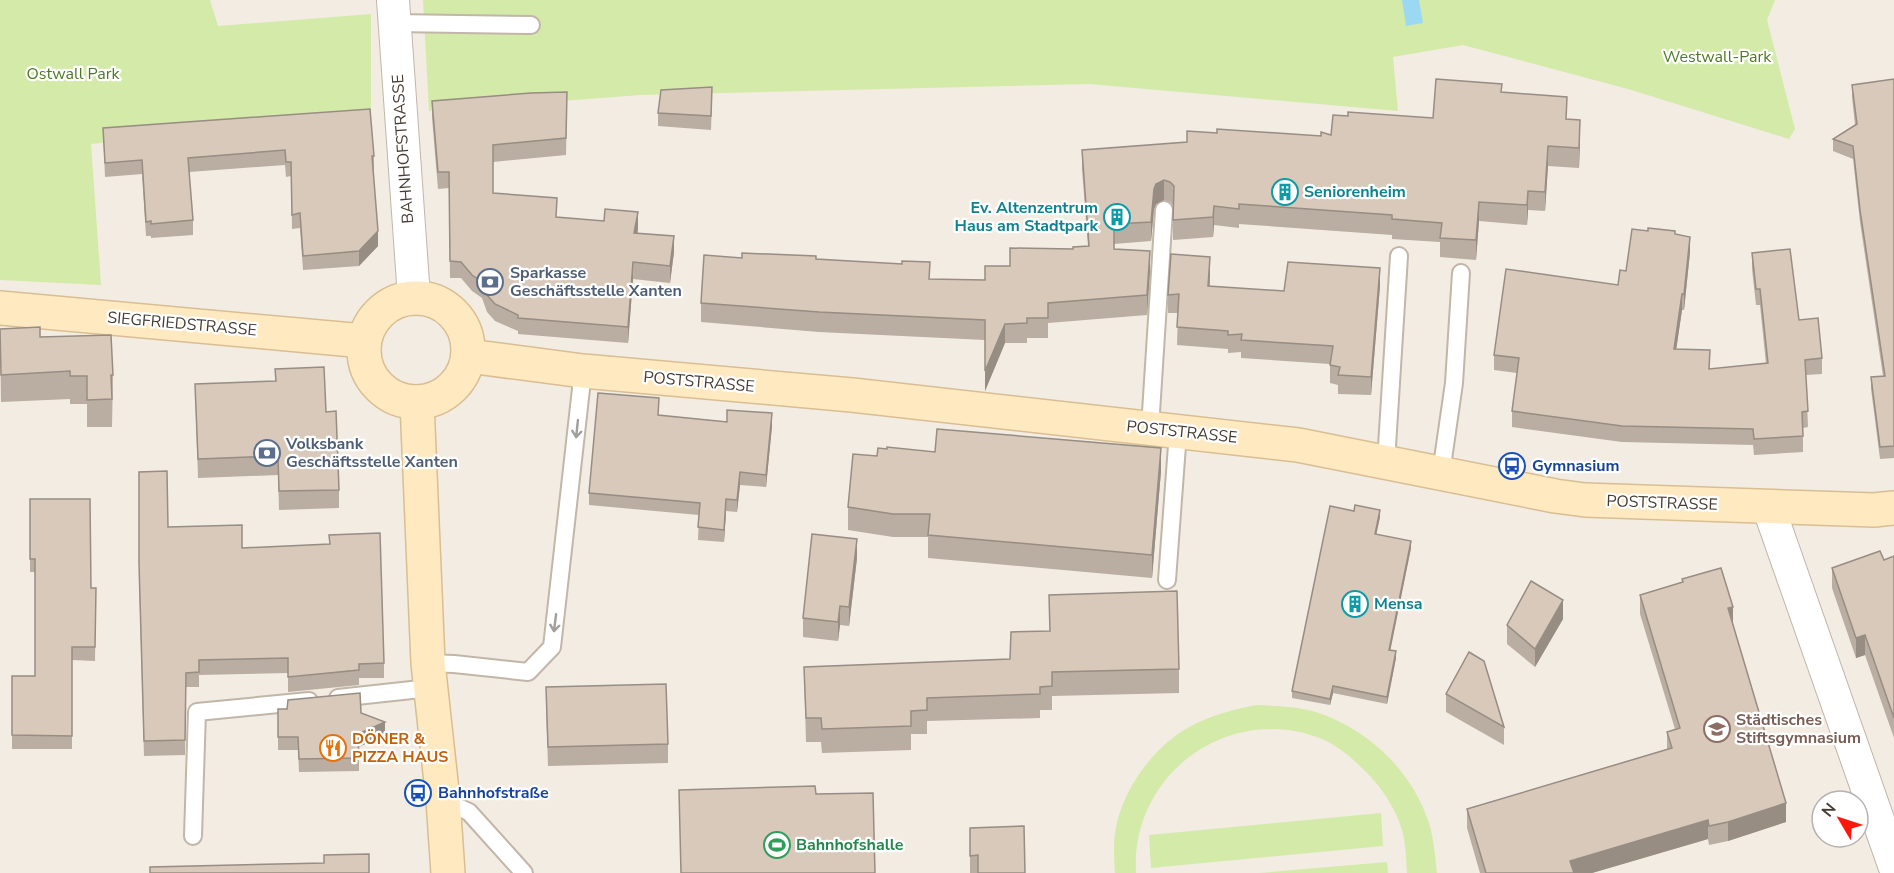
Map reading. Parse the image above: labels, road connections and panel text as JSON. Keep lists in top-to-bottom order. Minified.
{"streets":{"street":["BAHNHOFSTRASSE","SIEGFRIEDSTRASSE","POSTSTRASSE"]},"crossings":[["BAHNHOFSTRASSE","SIEGFRIEDSTRASSE"],["BAHNHOFSTRASSE","POSTSTRASSE"],["SIEGFRIEDSTRASSE","POSTSTRASSE"]],"parks":["Westwall-Park","Ostwall Park"],"places":{"building":["Seniorenheim","Ev. Altenzentrum Haus am Stadtpark","Mensa"],"bank":["Sparkasse Geschäftsstelle Xanten","Volksbank Geschäftsstelle Xanten"],"bus stop":["Gymnasium","Bahnhofstraße"],"school or university":["Städtisches Stiftsgymnasium"],"restaurant":["DÖNER & PIZZA HAUS"],"sports":["Bahnhofshalle"]},"north":"top left"}
